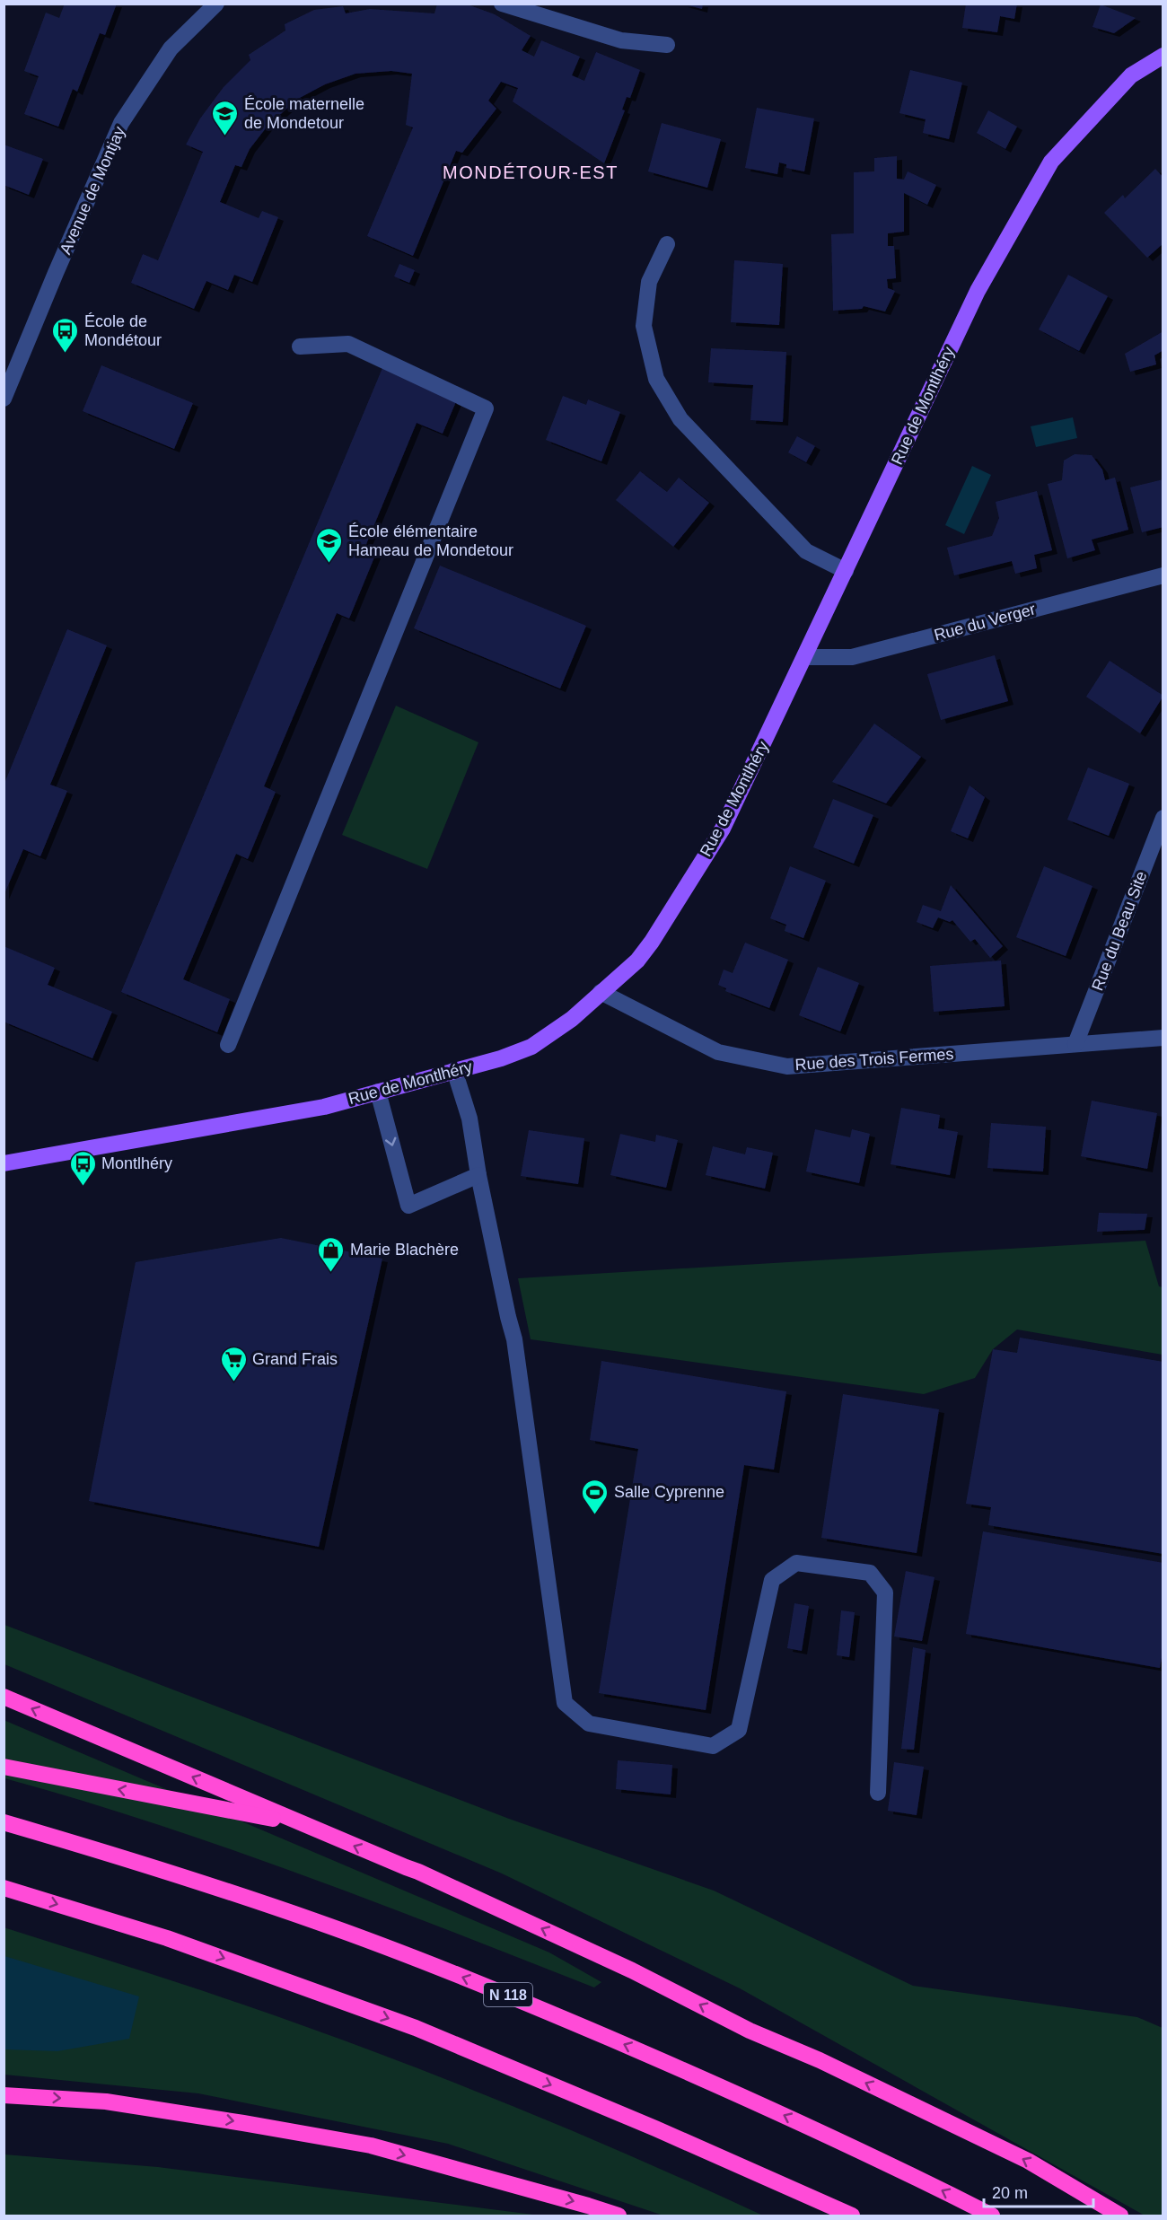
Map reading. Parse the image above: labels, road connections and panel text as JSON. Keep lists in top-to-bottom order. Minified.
{"streets":{"highway":["N 118"],"main road":["Rue de Montlhéry"],"street":["Avenue de Montjay","Rue du Verger","Rue du Beau Site","Rue des Trois Fermes"]},"crossings":[["Rue de Montlhéry","Rue du Verger"],["Rue de Montlhéry","Rue des Trois Fermes"],["Rue du Beau Site","Rue des Trois Fermes"]],"districts":["MONDÉTOUR-EST"],"places":{"school or university":["École maternelle de Mondetour","École élémentaire Hameau de Mondetour"],"bus stop":["École de Mondétour","Montlhéry"],"shop":["Marie Blachère"],"supermarket":["Grand Frais"],"sports":["Salle Cyprenne"]},"scale_bar":"20 m"}
